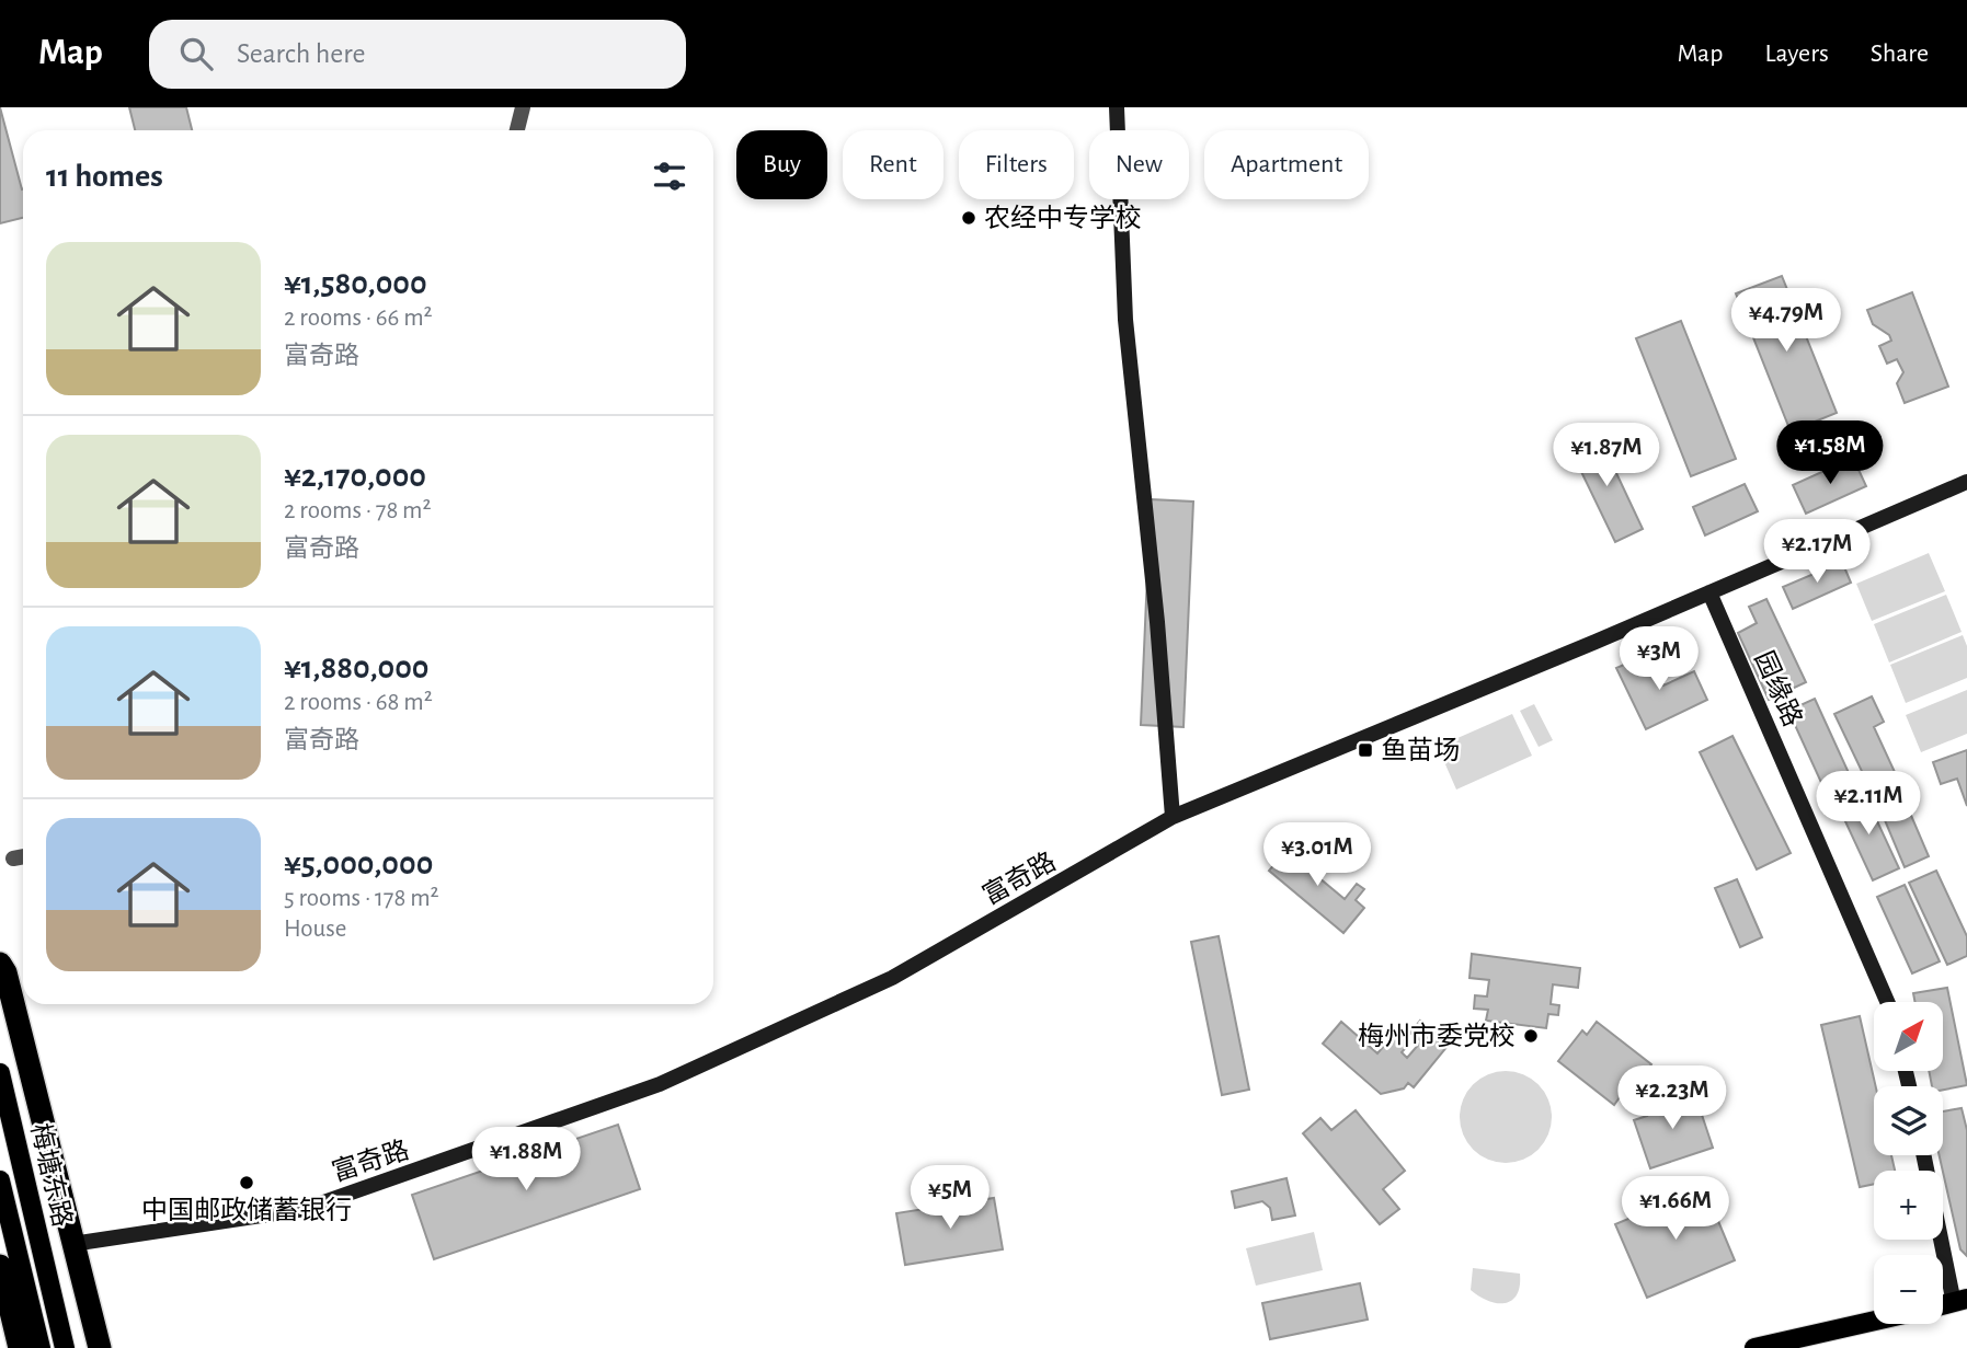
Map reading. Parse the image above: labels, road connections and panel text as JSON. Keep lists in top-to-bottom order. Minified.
{"streets":{"main road":["梅塘东路"],"street":["园缘路","富奇路"]},"crossings":[["园缘路","富奇路"]],"places":{"other":["农经中专学校","梅州市委党校","中国邮政储蓄银行"],"transit":["鱼苗场"]},"north":"top right","page":{"header":"Map","search":"Search here","nav":["Map","Layers","Share"],"chip":["Buy","Rent","Filters","New","Apartment"],"heading":"11 homes","list":[{"name":"¥1,580,000","note":"2 rooms · 66 m² · 富奇路"},{"name":"¥2,170,000","note":"2 rooms · 78 m² · 富奇路"},{"name":"¥1,880,000","note":"2 rooms · 68 m² · 富奇路"},{"name":"¥5,000,000","note":"5 rooms · 178 m² · House"}],"price":["¥4.79M","¥1.58M","¥1.87M","¥2.17M","¥3M","¥2.11M","¥3.01M","¥2.23M","¥1.88M","¥5M","¥1.66M"],"map_buttons":["+","−"]}}
